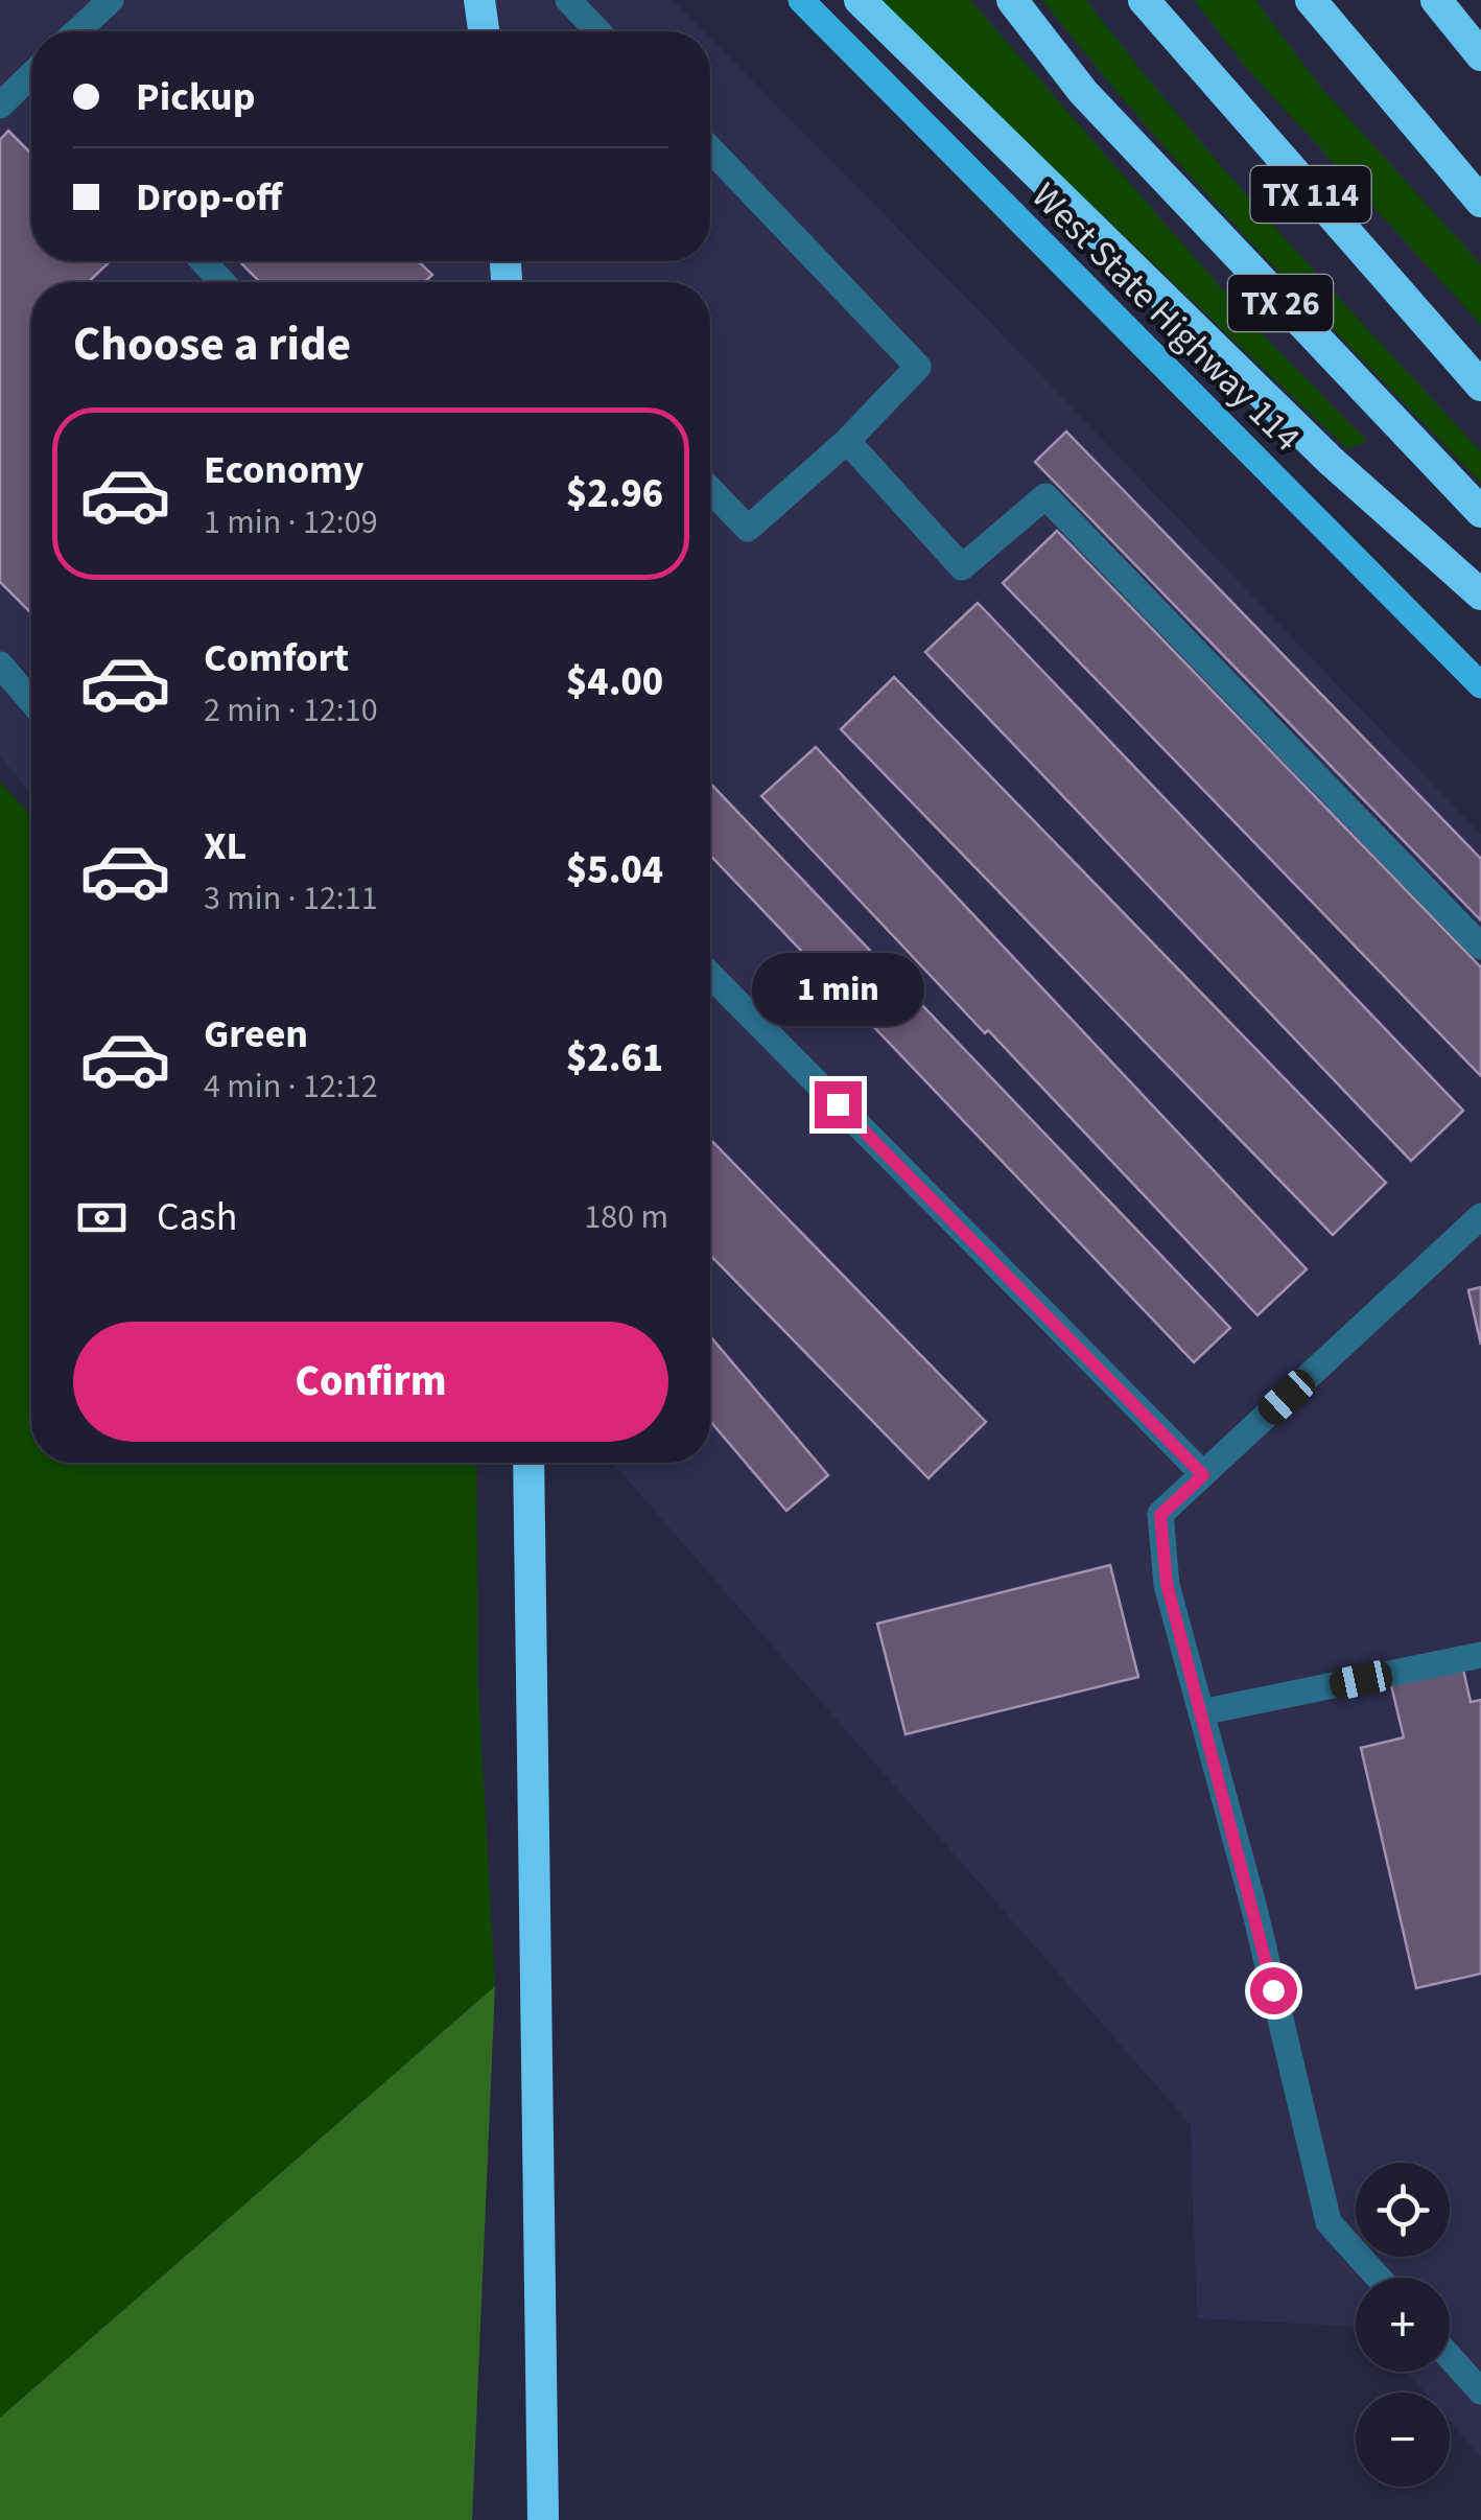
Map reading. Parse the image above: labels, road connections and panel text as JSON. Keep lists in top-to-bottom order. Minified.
{"streets":{"highway":["TX 114","TX 26"],"main road":["West State Highway 114"]},"page":{"banner":["Pickup","Drop-off"],"heading":"Choose a ride","list":[{"name":"Economy","note":"1 min · 12:09","value":"$2.96"},{"name":"Comfort","note":"2 min · 12:10","value":"$4.00"},{"name":"XL","note":"3 min · 12:11","value":"$5.04"},{"name":"Green","note":"4 min · 12:12","value":"$2.61"}],"bubble":"1 min","pay":["Cash","180 m"],"buttons":"Confirm","map_buttons":["+","−"]}}
